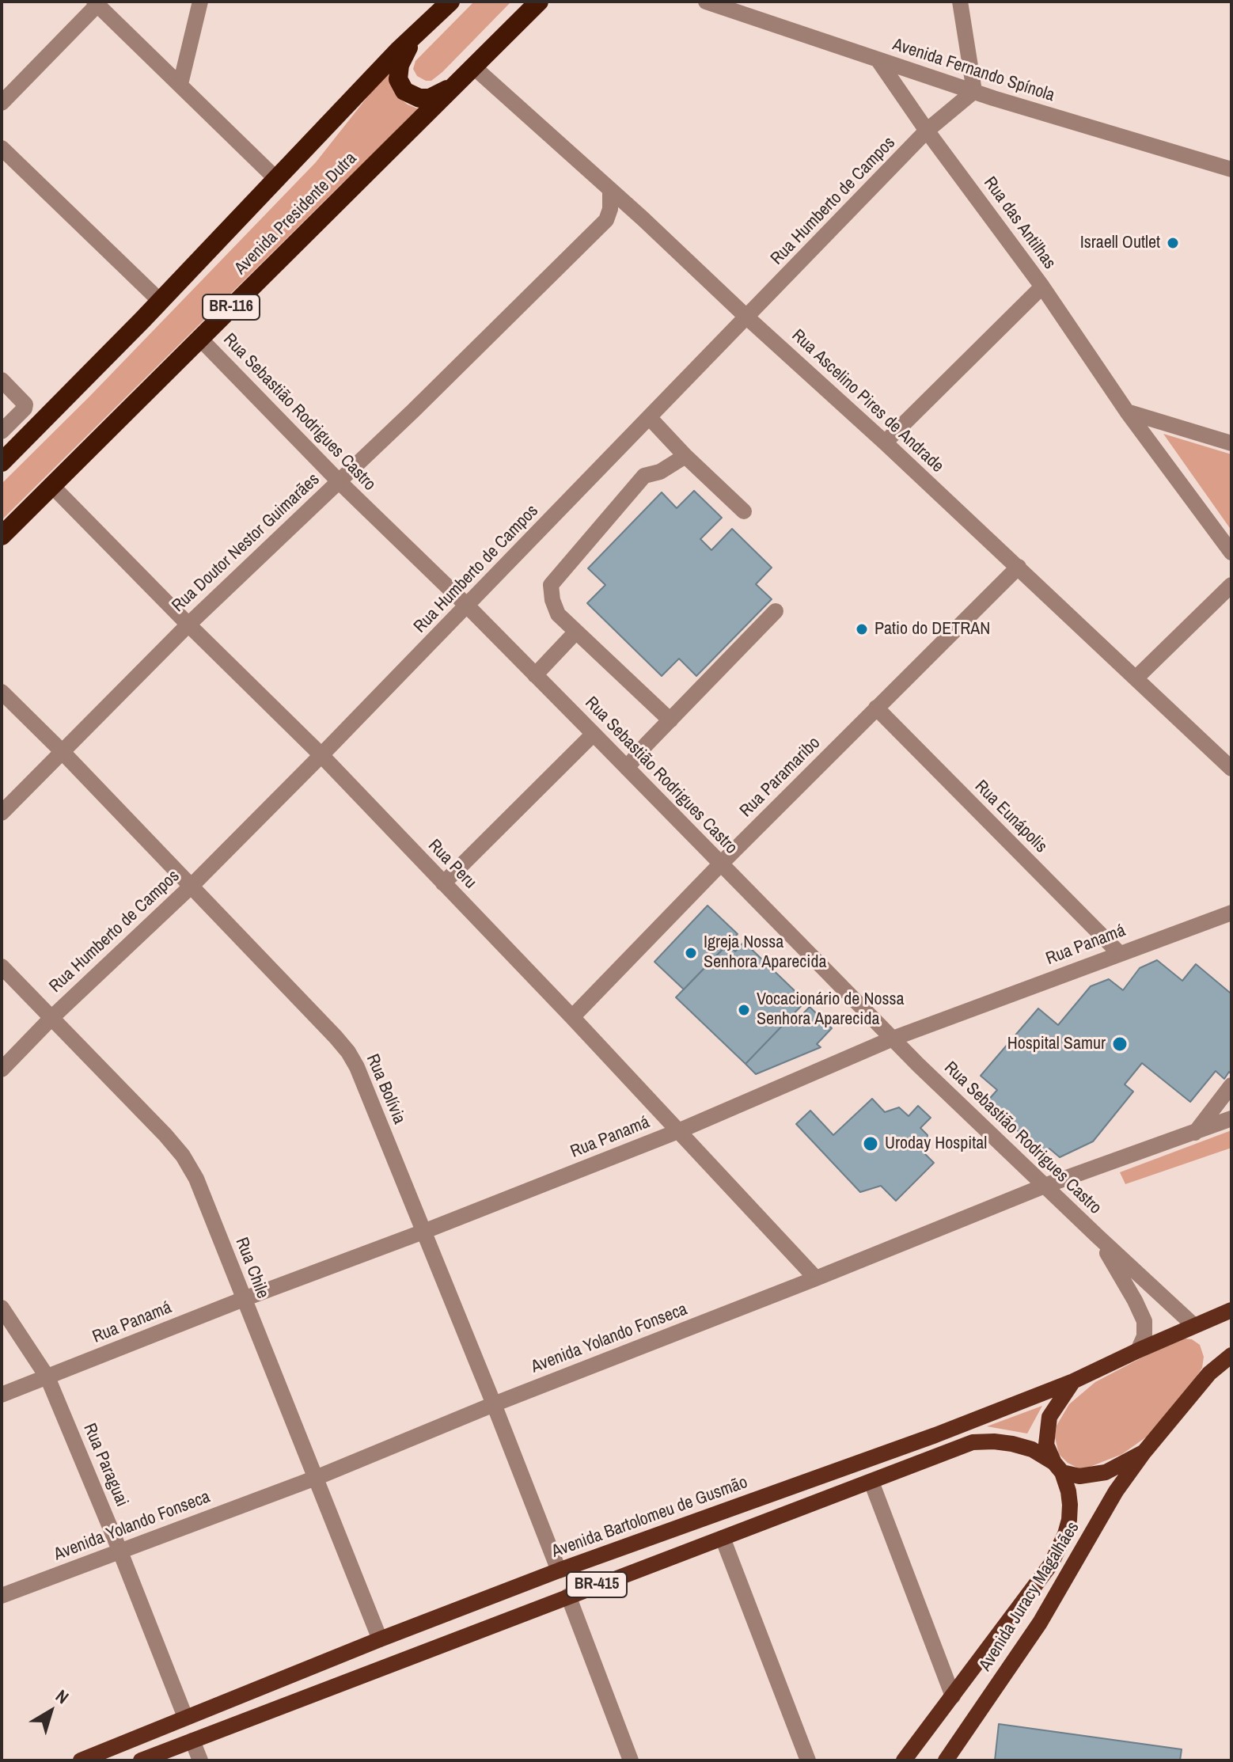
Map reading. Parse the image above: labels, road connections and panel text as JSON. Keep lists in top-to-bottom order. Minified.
{"streets":{"highway":["Avenida Presidente Dutra","BR-116"],"main road":["Avenida Bartolomeu de Gusmão","BR-415","Avenida Juracy Magalhães"],"street":["Avenida Fernando Spínola","Rua Humberto de Campos","Rua das Antilhas","Rua Ascelino Pires de Andrade","Rua Sebastião Rodrigues Castro","Rua Doutor Nestor Guimarães","Rua Paramaribo","Rua Eunápolis","Rua Peru","Rua Panamá","Rua Bolívia","Rua Chile","Avenida Yolando Fonseca","Rua Paraguai"]},"crossings":[["Avenida Fernando Spínola","Rua Humberto de Campos"],["Avenida Fernando Spínola","Rua das Antilhas"],["Rua Humberto de Campos","Rua das Antilhas"],["Rua Humberto de Campos","Rua Ascelino Pires de Andrade"],["Rua Humberto de Campos","Rua Sebastião Rodrigues Castro"],["Rua Humberto de Campos","Rua Peru"],["Rua Humberto de Campos","Rua Bolívia"],["Rua Humberto de Campos","Rua Chile"],["Avenida Presidente Dutra","Rua Ascelino Pires de Andrade"],["Avenida Presidente Dutra","Rua Sebastião Rodrigues Castro"],["Avenida Presidente Dutra","Rua Peru"],["Rua Ascelino Pires de Andrade","Rua Doutor Nestor Guimarães"],["Rua Ascelino Pires de Andrade","Rua Paramaribo"],["Rua Sebastião Rodrigues Castro","Rua Doutor Nestor Guimarães"],["Rua Sebastião Rodrigues Castro","Rua Paramaribo"],["Rua Sebastião Rodrigues Castro","Rua Panamá"],["Rua Sebastião Rodrigues Castro","Avenida Yolando Fonseca"],["Rua Sebastião Rodrigues Castro","Avenida Bartolomeu de Gusmão"],["Rua Doutor Nestor Guimarães","Rua Peru"],["Rua Doutor Nestor Guimarães","Rua Bolívia"],["Rua Paramaribo","Rua Eunápolis"],["Rua Paramaribo","Rua Peru"],["Rua Eunápolis","Rua Panamá"],["Rua Peru","Rua Panamá"],["Rua Peru","Avenida Yolando Fonseca"],["Rua Panamá","Rua Bolívia"],["Rua Panamá","Rua Chile"],["Rua Panamá","Rua Paraguai"],["Rua Bolívia","Avenida Yolando Fonseca"],["Rua Bolívia","Avenida Bartolomeu de Gusmão"],["Rua Chile","Avenida Yolando Fonseca"],["Rua Chile","Avenida Bartolomeu de Gusmão"],["Avenida Yolando Fonseca","Rua Paraguai"],["Rua Paraguai","Avenida Bartolomeu de Gusmão"],["Avenida Bartolomeu de Gusmão","Avenida Juracy Magalhães"],["BR-415","Avenida Juracy Magalhães"]],"places":["Israell Outlet","Patio do DETRAN","Igreja Nossa Senhora Aparecida","Vocacionário de Nossa Senhora Aparecida","Hospital Samur","Uroday Hospital"],"north":"top right"}
